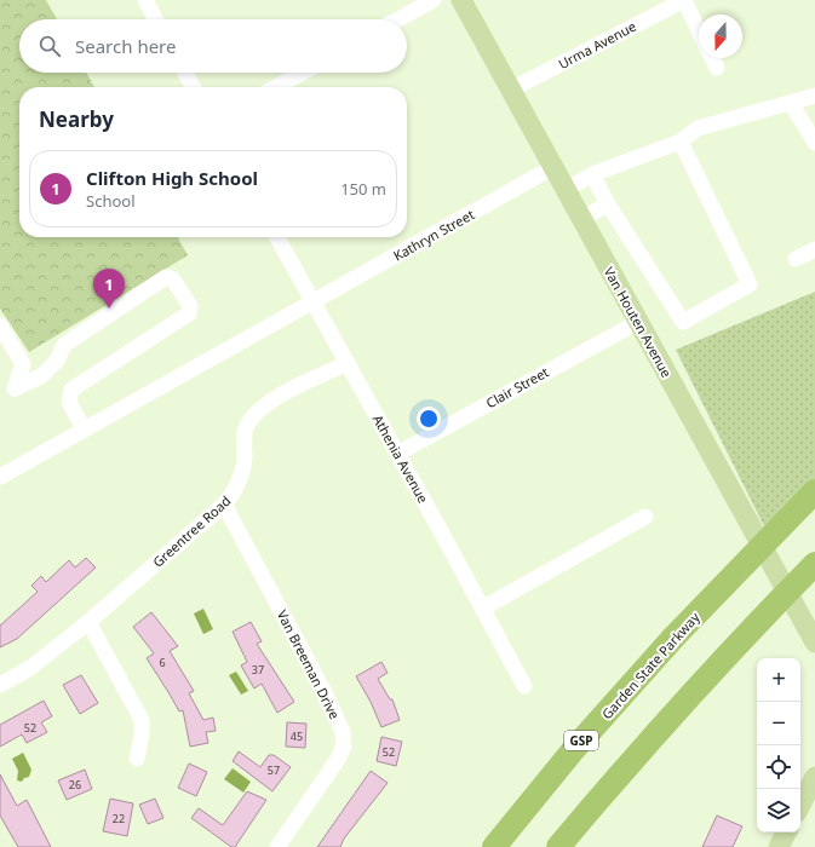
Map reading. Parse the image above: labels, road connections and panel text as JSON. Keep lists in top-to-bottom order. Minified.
{"streets":{"highway":["Garden State Parkway","GSP"],"main road":["Van Houten Avenue"],"street":["Urma Avenue","Kathryn Street","Clair Street","Athenia Avenue","Greentree Road","Van Breeman Drive"]},"crossings":[["Urma Avenue","Van Houten Avenue"],["Kathryn Street","Van Houten Avenue"],["Kathryn Street","Athenia Avenue"],["Van Houten Avenue","Clair Street"],["Clair Street","Athenia Avenue"],["Athenia Avenue","Greentree Road"],["Greentree Road","Van Breeman Drive"]],"house_numbers":["6","37","52","45","52","57","26","22"],"north":"bottom","page":{"search":"Search here","heading":"Nearby","list":[{"mark":"1","name":"Clifton High School","note":"School","value":"150 m"}],"pins":"1","map_buttons":["+","−"]}}
